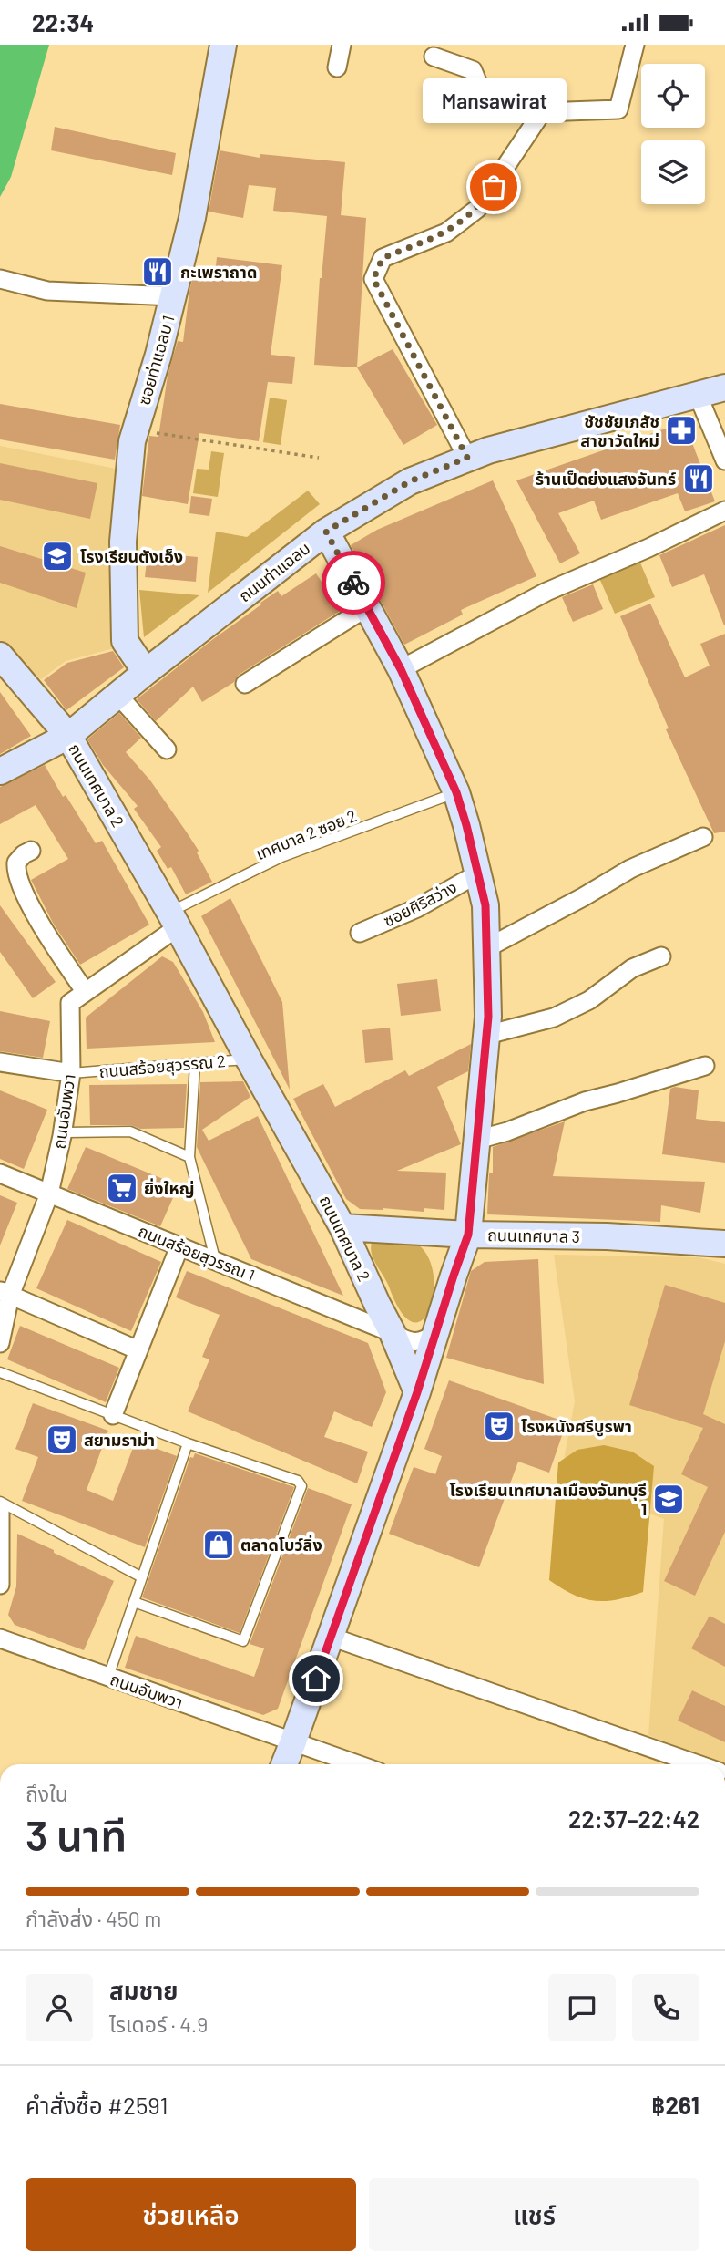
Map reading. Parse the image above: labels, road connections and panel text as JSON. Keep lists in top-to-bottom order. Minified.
{"streets":{"street":["ซอยท่าแฉลบ 1","ถนนท่าแฉลบ","ถนนเทศบาล 2","ซอยศิริสว่าง","ถนนสร้อยสุวรรณ 2","ถนนอัมพวา","ถนนเทศบาล 3","ถนนสร้อยสุวรรณ 1"],"lane":["เทศบาล 2 ซอย 2"]},"crossings":[["ซอยท่าแฉลบ 1","ถนนท่าแฉลบ"],["ถนนท่าแฉลบ","ถนนเทศบาล 2"],["ถนนเทศบาล 2","เทศบาล 2 ซอย 2"],["ถนนเทศบาล 2","ถนนสร้อยสุวรรณ 2"],["ถนนเทศบาล 2","ถนนอัมพวา"],["ถนนเทศบาล 2","ถนนเทศบาล 3"],["ถนนเทศบาล 2","ถนนสร้อยสุวรรณ 1"],["เทศบาล 2 ซอย 2","ถนนอัมพวา"],["ถนนสร้อยสุวรรณ 2","ถนนอัมพวา"],["ถนนอัมพวา","ถนนสร้อยสุวรรณ 1"],["ถนนเทศบาล 3","ถนนสร้อยสุวรรณ 1"]],"places":{"other":["Mansawirat"],"restaurant":["กะเพราถาด","ร้านเป็ดย่งแสงจันทร์"],"pharmacy":["ชัชชัยเภสัช สาขาวัดใหม่"],"school or university":["โรงเรียนตังเอ็ง","โรงเรียนเทศบาลเมืองจันทบุรี 1"],"supermarket":["ยิ่งใหญ่"],"theatre":["โรงหนังศรีบูรพา","สยามราม่า"],"shop":["ตลาดโบว์ลิ่ง"]},"page":{"status":"22:34","bubble":"Mansawirat","heading":["3 นาที","ถึงใน","22:37–22:42"],"panel":["สมชาย","ไรเดอร์ · 4.9","คำสั่งซื้อ #2591","฿261"],"bar":"กำลังส่ง · 450 m","buttons":["ช่วยเหลือ","แชร์"]}}
